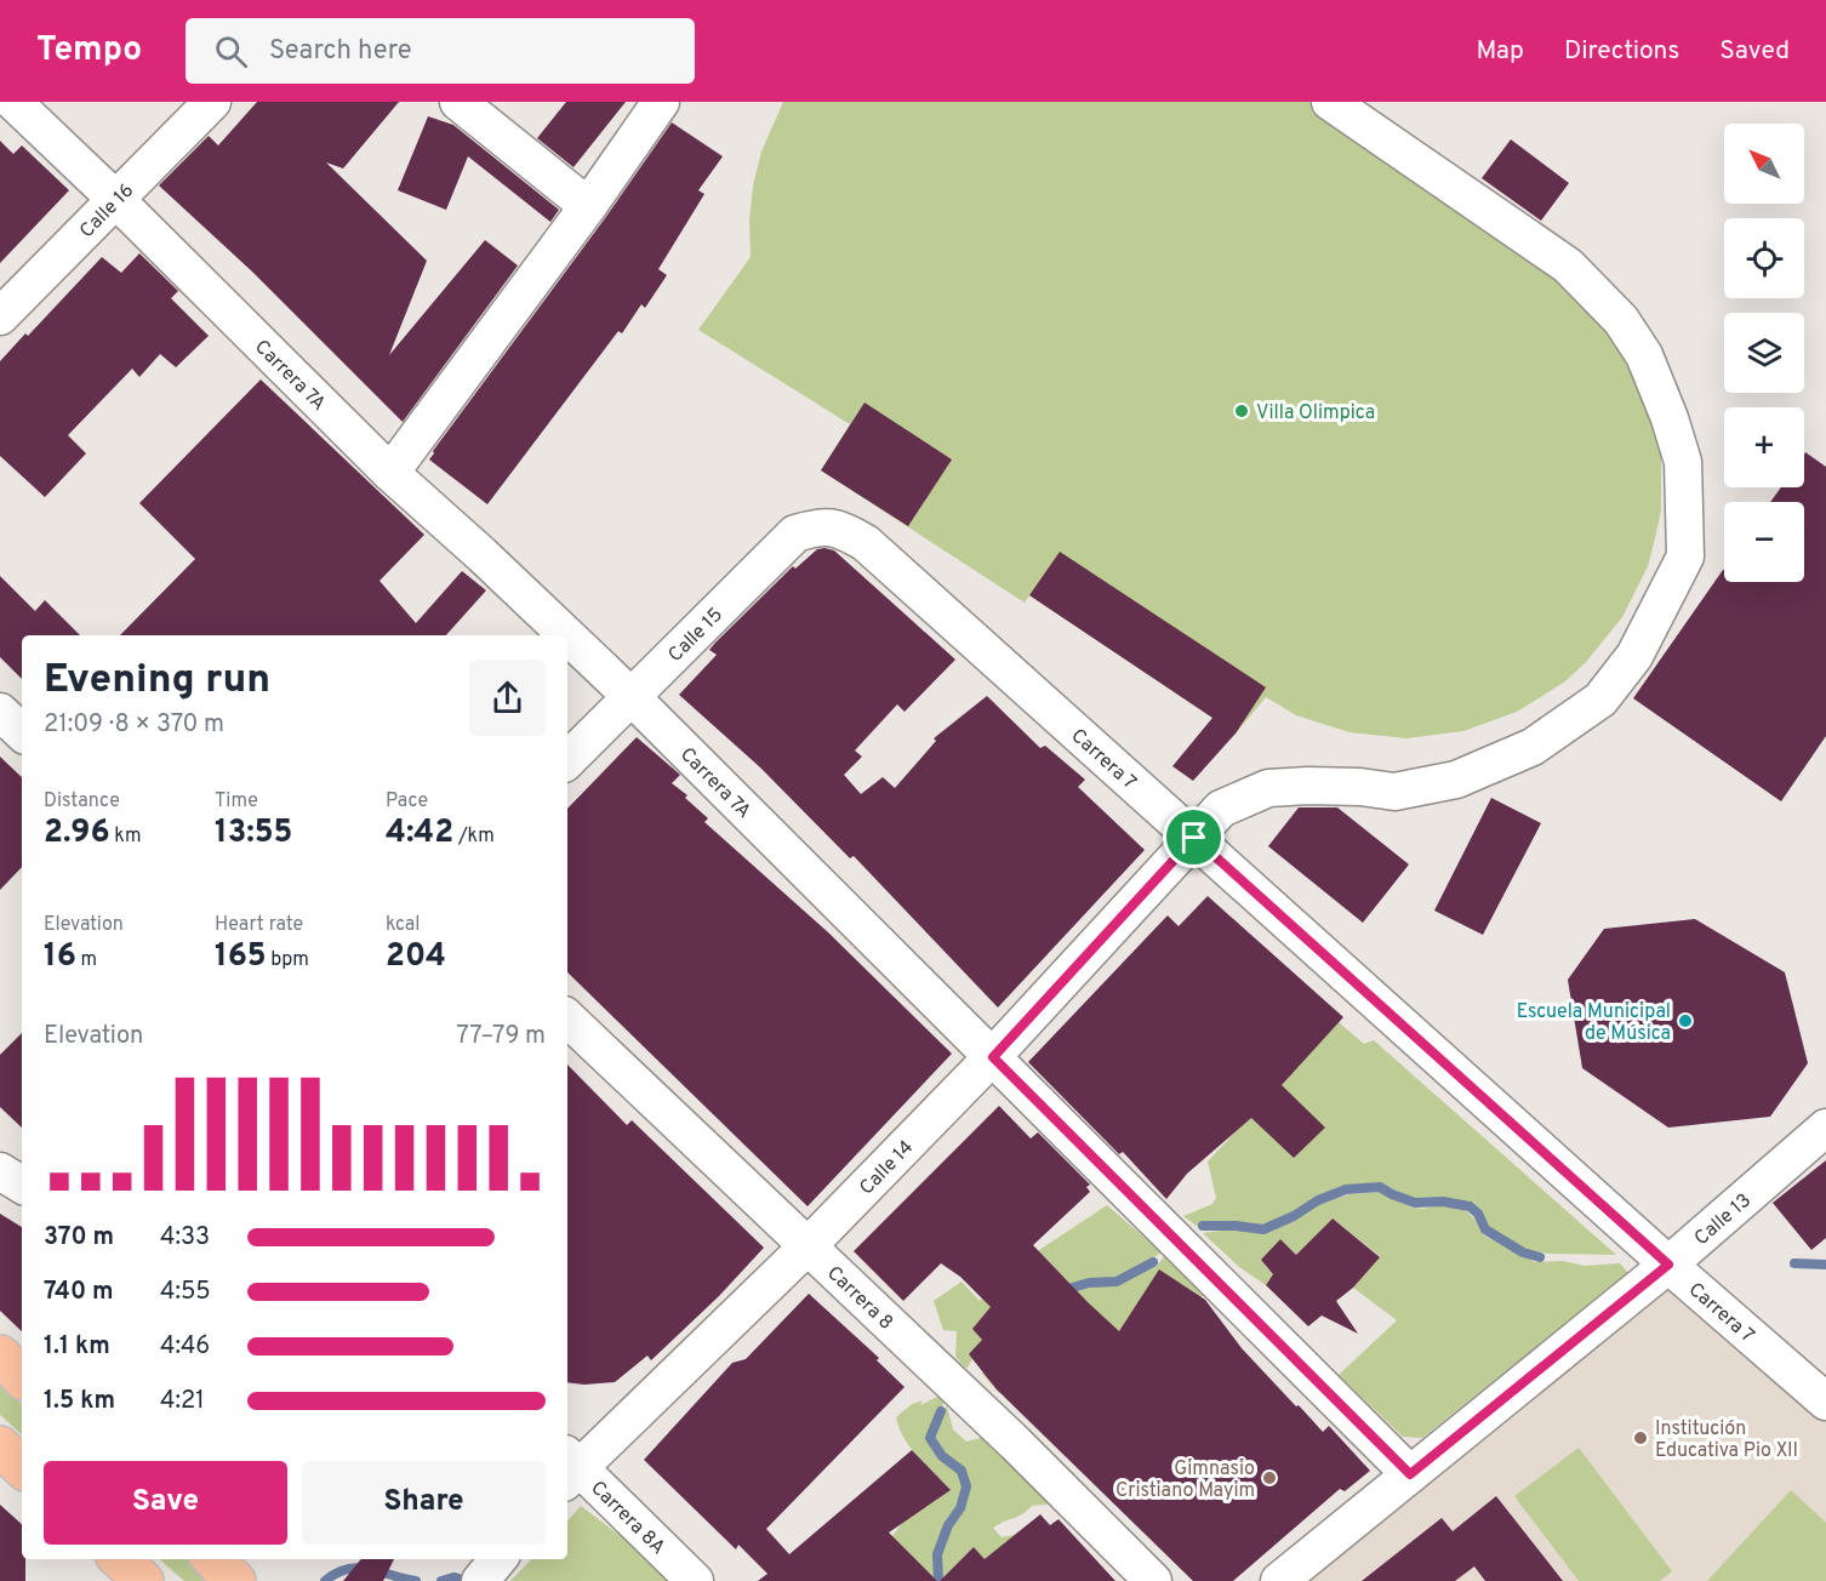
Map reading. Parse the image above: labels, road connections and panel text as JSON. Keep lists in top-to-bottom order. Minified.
{"streets":{"street":["Calle 16","Carrera 7A","Calle 15","Carrera 7","Calle 14","Calle 13","Carrera 8","Carrera 8A"]},"crossings":[["Calle 16","Carrera 7A"],["Carrera 7A","Calle 15"],["Carrera 7A","Calle 14"],["Carrera 7A","Calle 13"],["Calle 15","Carrera 7"],["Carrera 7","Calle 14"],["Carrera 7","Calle 13"],["Calle 14","Carrera 8"],["Calle 14","Carrera 8A"]],"places":["Villa Olimpica","Escuela Municipal de Música","Institución Educativa Pio XII","Gimnasio Cristiano Mayim"],"north":"top left","page":{"header":"Tempo","search":"Search here","nav":["Map","Directions","Saved"],"map_buttons":["+","−"],"heading":["Evening run","21:09 · 8 × 370 m"],"stats":[["Distance","2.96 km"],["Time","13:55"],["Pace","4:42 /km"],["Elevation","16 m"],["Heart rate","165 bpm"],["kcal","204"]],"chart":["Elevation","77–79 m"],"list":[{"name":"370 m","note":"4:33"},{"name":"740 m","note":"4:55"},{"name":"1.1 km","note":"4:46"},{"name":"1.5 km","note":"4:21"}],"buttons":["Save","Share"]}}
